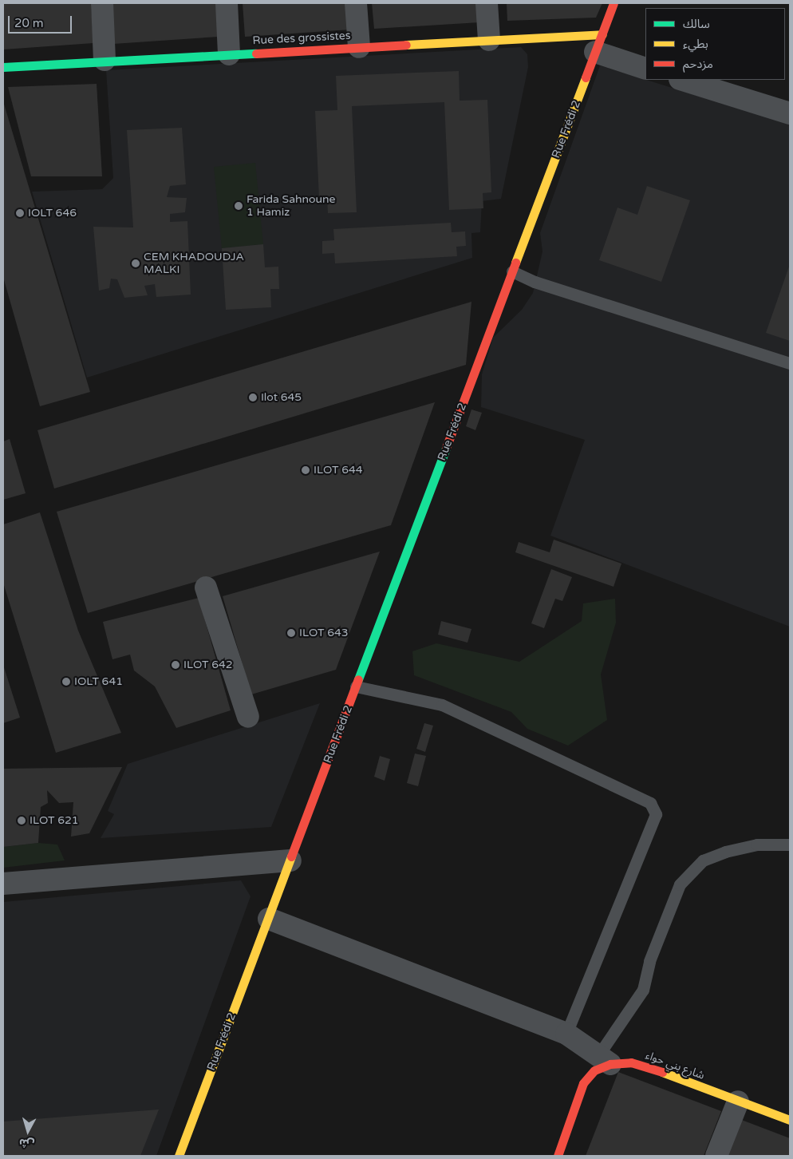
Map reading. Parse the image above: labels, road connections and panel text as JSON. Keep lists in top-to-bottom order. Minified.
{"streets":{"street":["Rue des grossistes","Rue Frédi 2","شارع بني حواء"]},"crossings":[["Rue des grossistes","Rue Frédi 2"]],"places":["Farida Sahnoune 1 Hamiz","IOLT 646","CEM KHADOUDJA MALKI","Ilot 645","ILOT 644","ILOT 643","ILOT 642","IOLT 641","ILOT 621"],"legend":["سالك","بطيء","مزدحم"],"scale_bar":"20 m","north":"bottom"}
